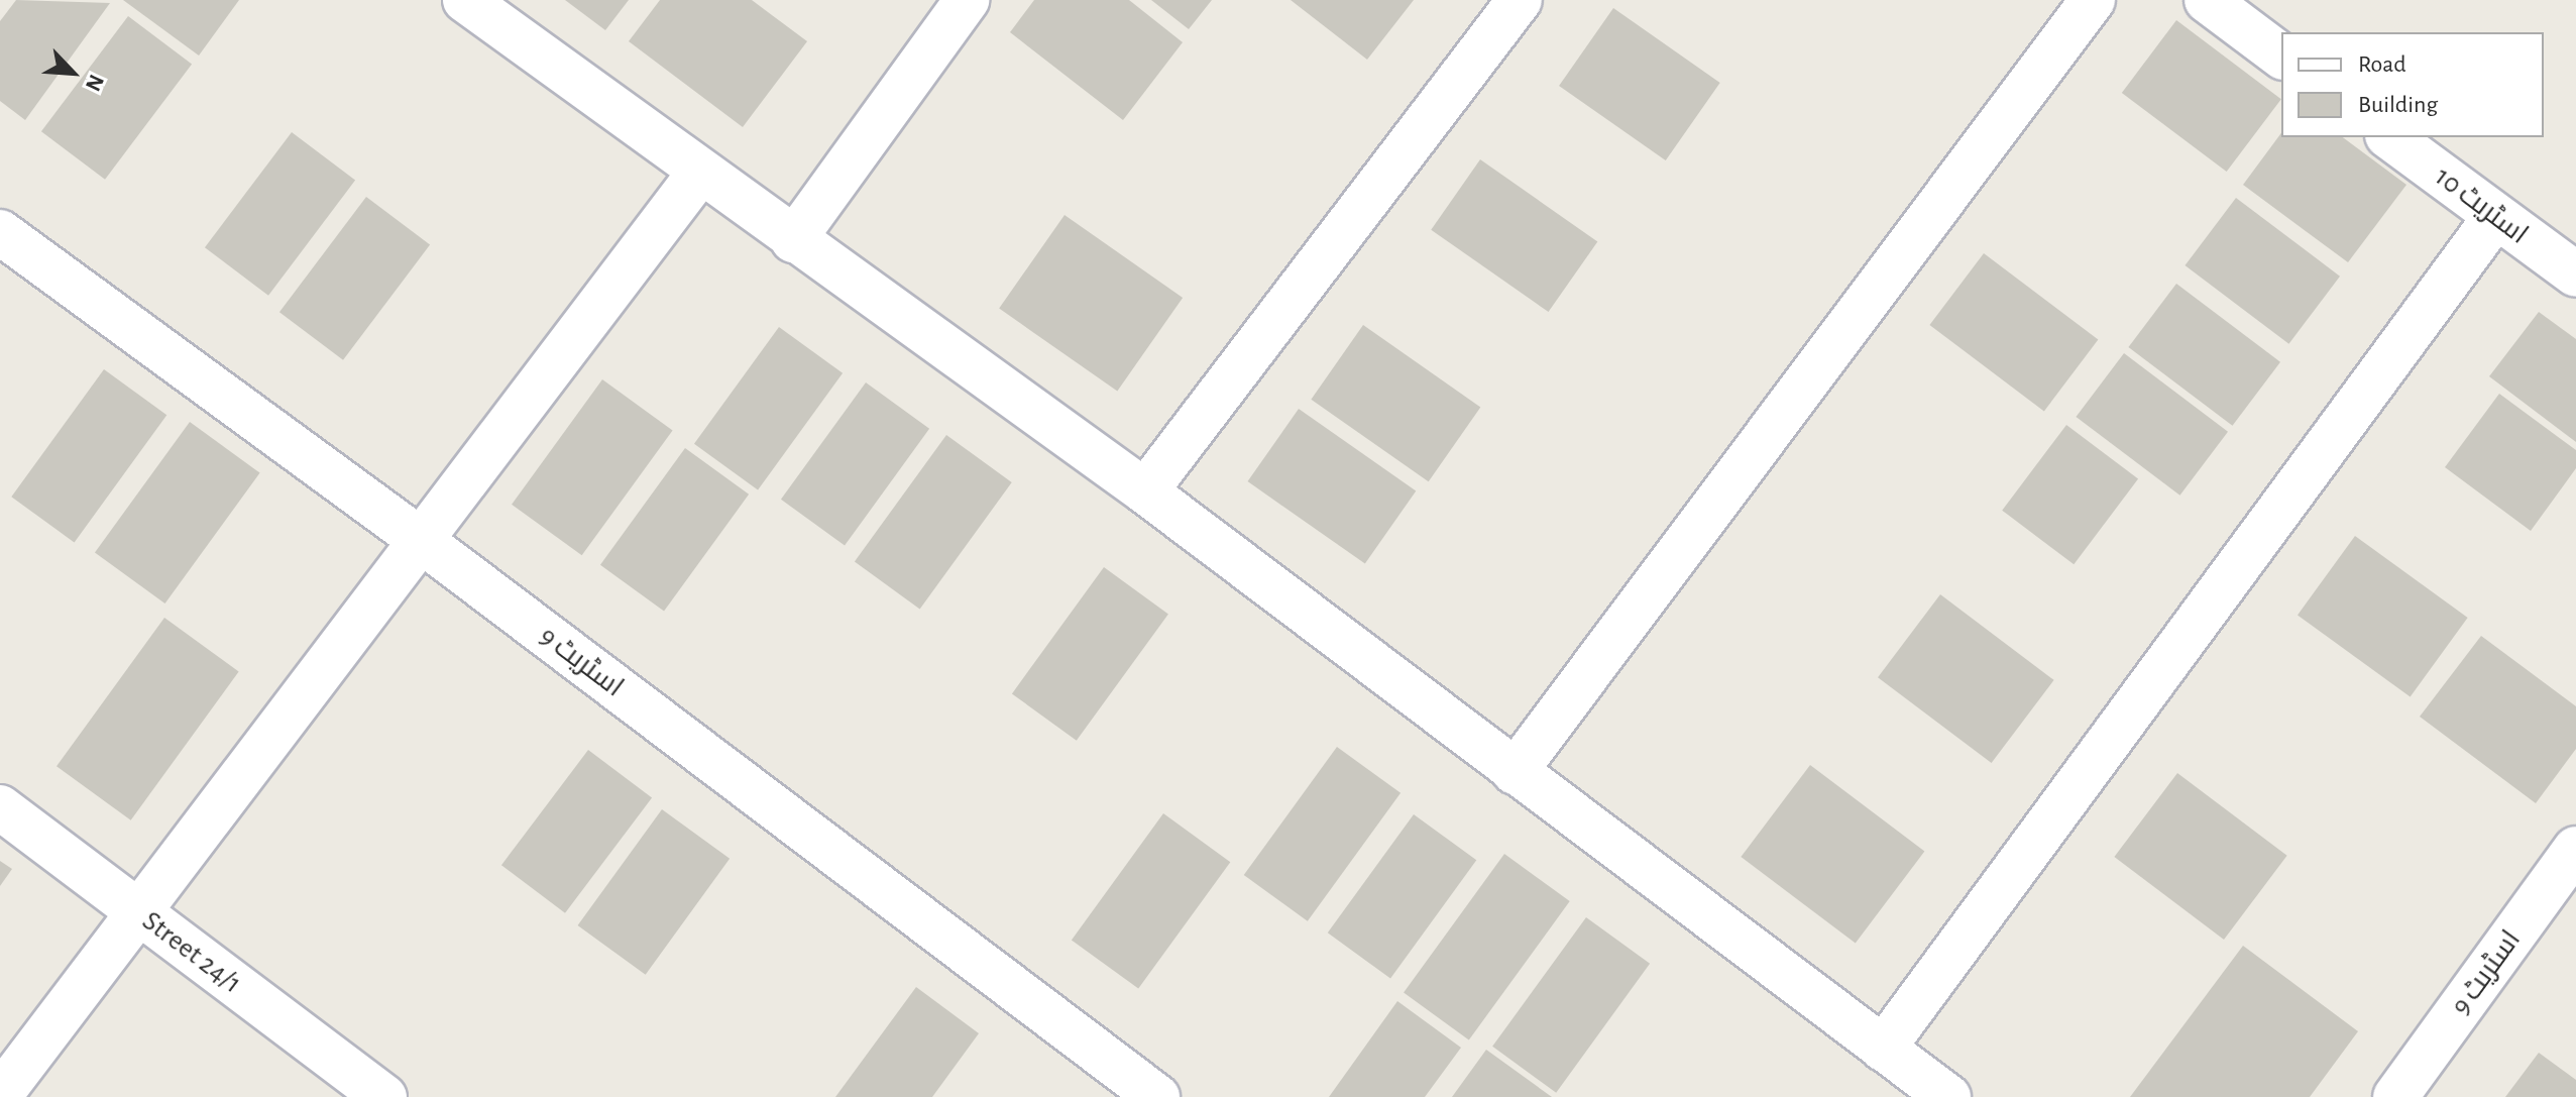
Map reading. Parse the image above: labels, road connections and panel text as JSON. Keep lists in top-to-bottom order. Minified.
{"streets":{"street":["اسٹریٹ 10","اسٹریٹ 9","Street 24/1"]},"legend":["Road","Building"],"north":"bottom right"}
